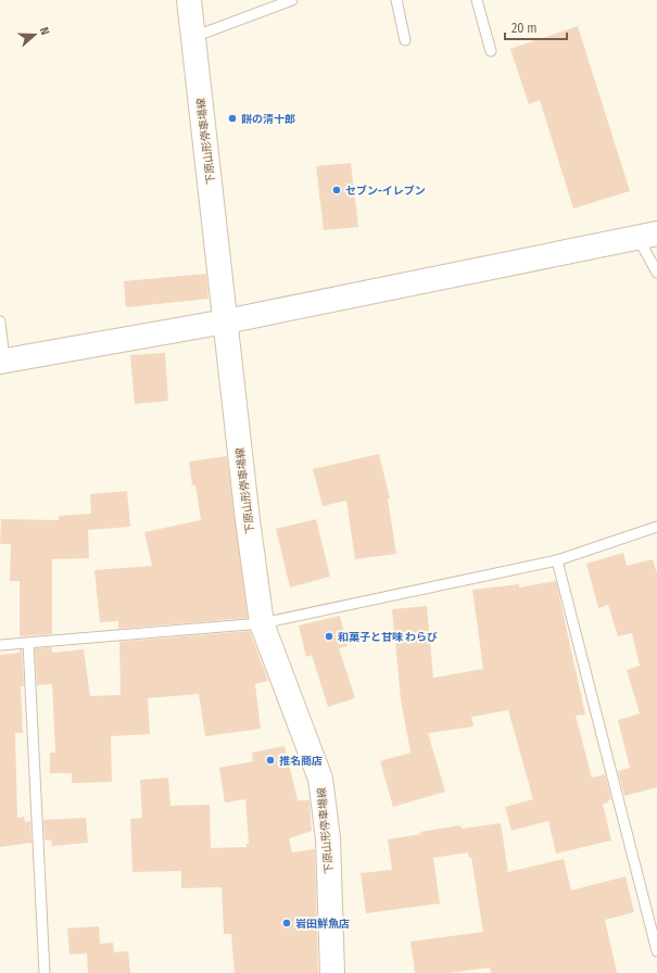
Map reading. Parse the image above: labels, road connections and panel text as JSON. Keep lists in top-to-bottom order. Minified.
{"streets":{"main road":["下原山形停車場線"]},"places":["餅の清十郎","セブン-イレブン","和菓子と甘味 わらび","推名商店","岩田鮮魚店"],"scale_bar":"20 m","north":"right"}
